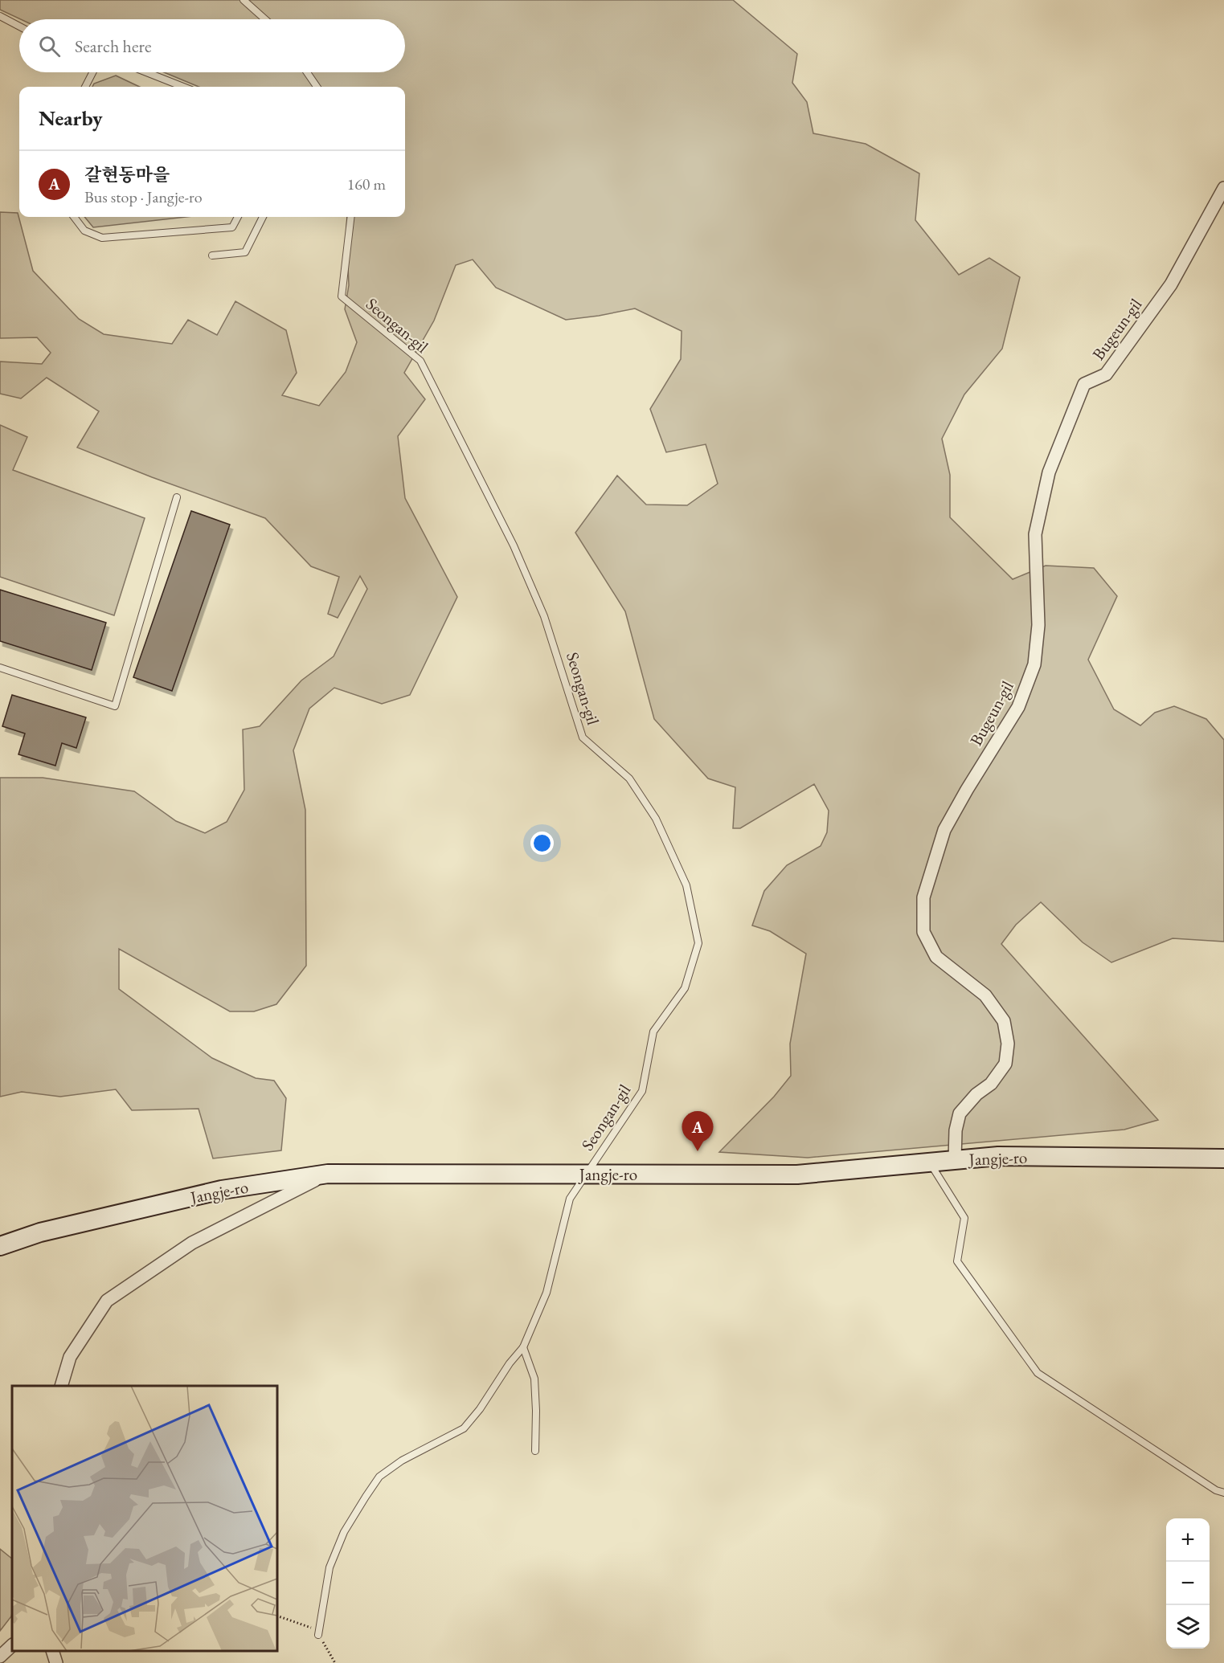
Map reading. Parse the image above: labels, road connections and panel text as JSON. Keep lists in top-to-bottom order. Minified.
{"streets":{"main road":["Jangje-ro"],"street":["Bugeun-gil"],"lane":["Seongan-gil"]},"crossings":[["Seongan-gil","Jangje-ro"],["Bugeun-gil","Jangje-ro"]],"page":{"search":"Search here","heading":"Nearby","list":[{"mark":"A","name":"갈현동마을","note":"Bus stop · Jangje-ro","value":"160 m"}],"pins":"A","map_buttons":["+","−"]}}
